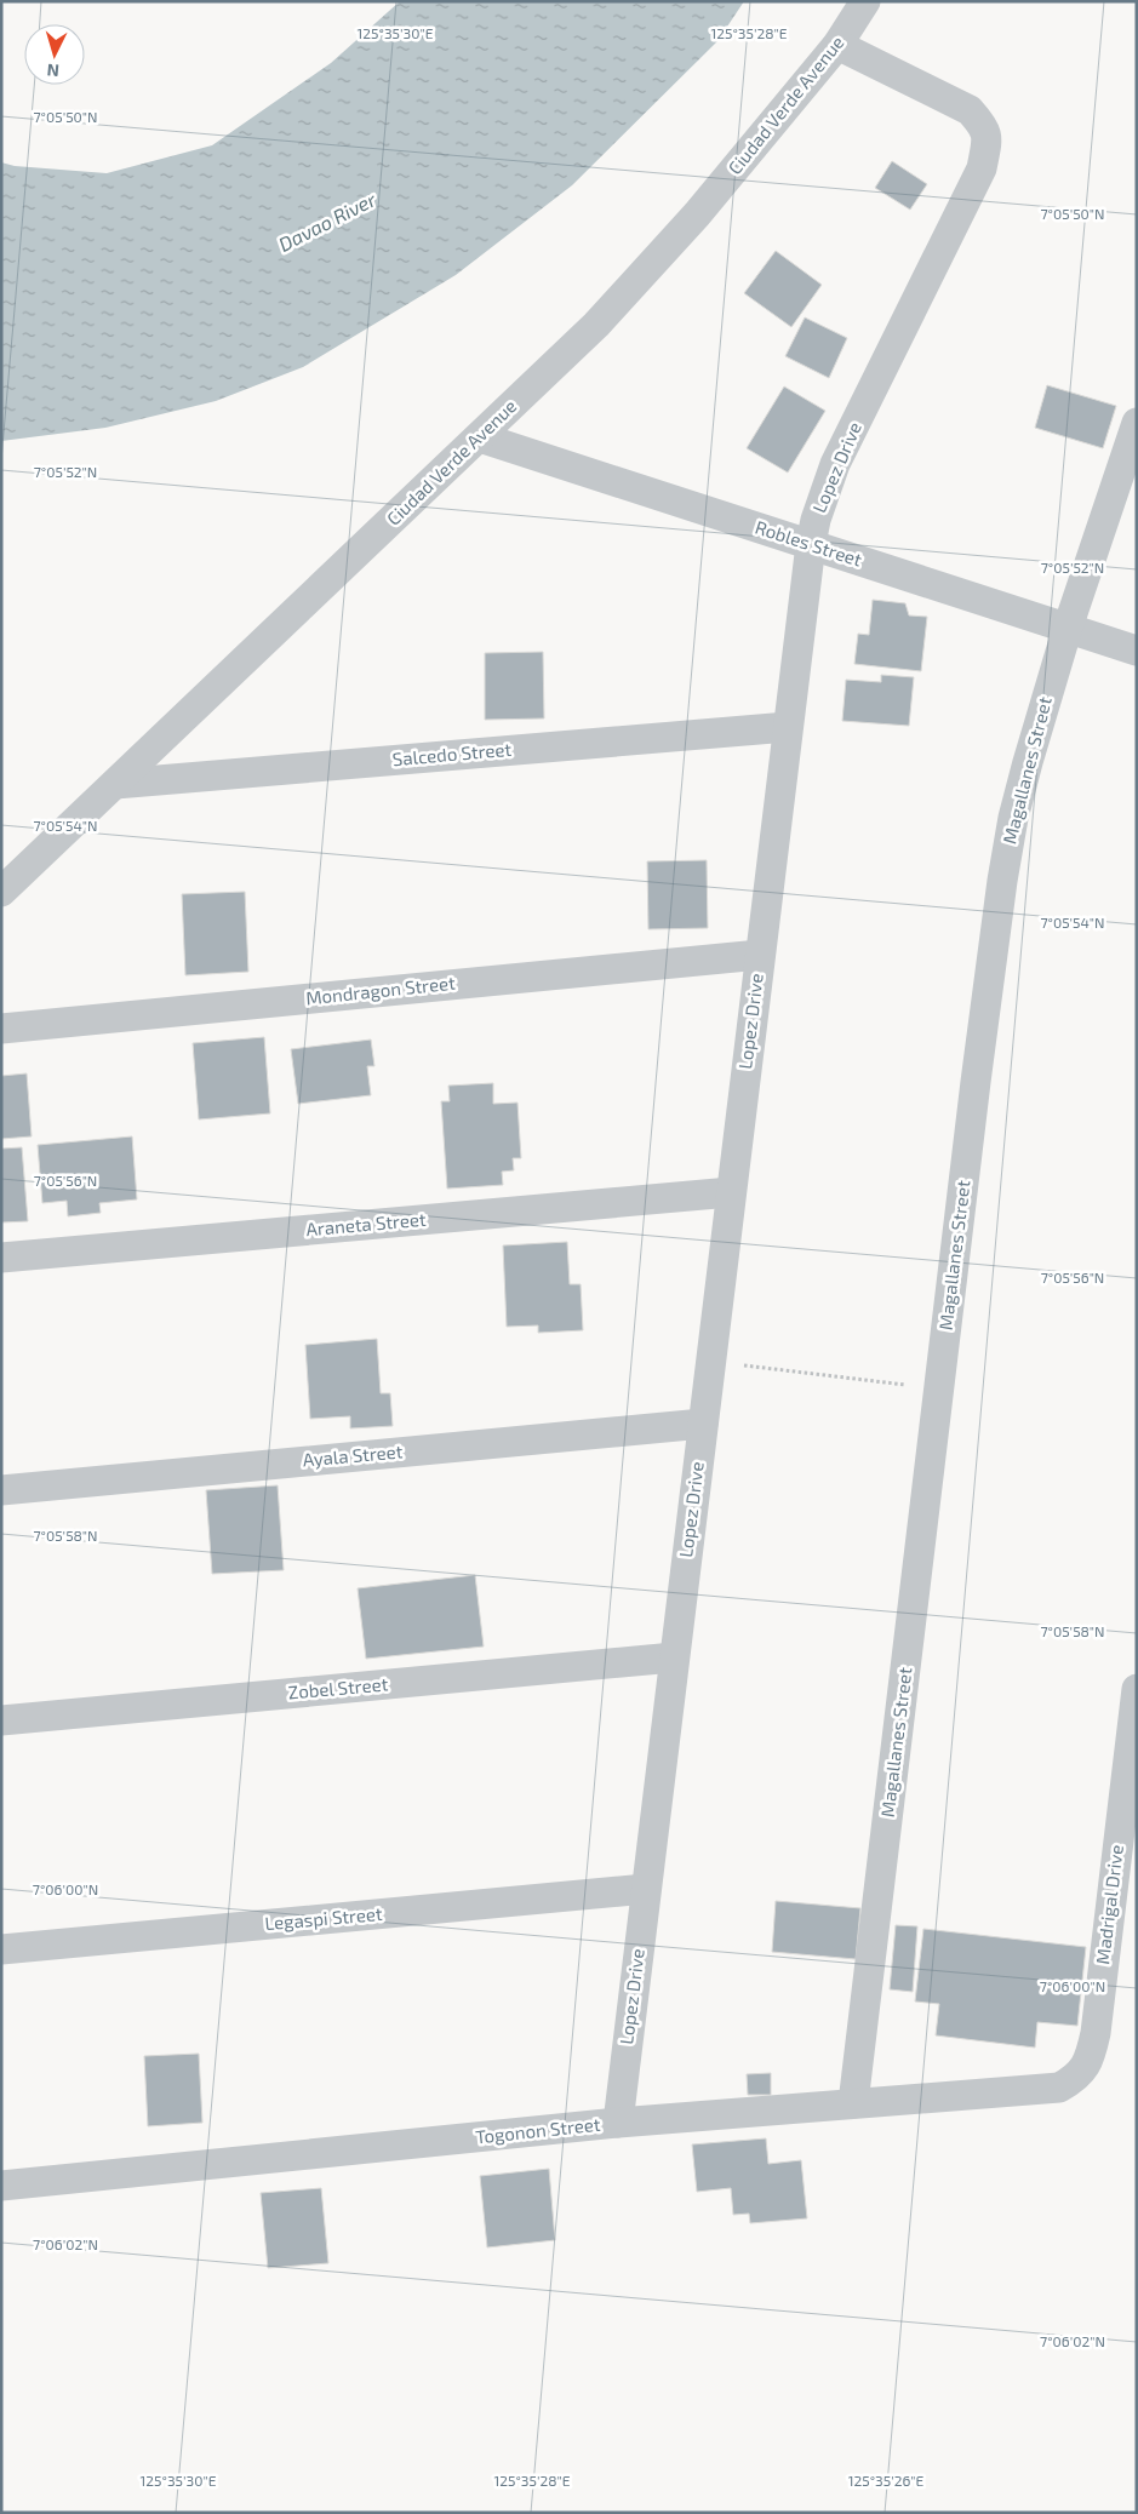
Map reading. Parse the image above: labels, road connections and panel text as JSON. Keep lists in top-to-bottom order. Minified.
{"streets":{"street":["Ciudad Verde Avenue","Lopez Drive","Robles Street","Salcedo Street","Magallanes Street","Mondragon Street","Araneta Street","Ayala Street","Zobel Street","Madrigal Drive","Legaspi Street","Togonon Street"]},"crossings":[["Ciudad Verde Avenue","Lopez Drive"],["Ciudad Verde Avenue","Robles Street"],["Ciudad Verde Avenue","Salcedo Street"],["Lopez Drive","Robles Street"],["Lopez Drive","Salcedo Street"],["Lopez Drive","Mondragon Street"],["Lopez Drive","Araneta Street"],["Lopez Drive","Ayala Street"],["Lopez Drive","Zobel Street"],["Lopez Drive","Legaspi Street"],["Lopez Drive","Togonon Street"],["Robles Street","Magallanes Street"],["Magallanes Street","Togonon Street"],["Madrigal Drive","Togonon Street"]],"water":["Davao River"],"north":"bottom","coordinates":["125°35'30\"E","125°35'28\"E","7°05'50\"N","7°05'52\"N","7°05'54\"N","7°05'56\"N","7°05'58\"N","7°06'00\"N","7°06'02\"N","125°35'26\"E"]}
